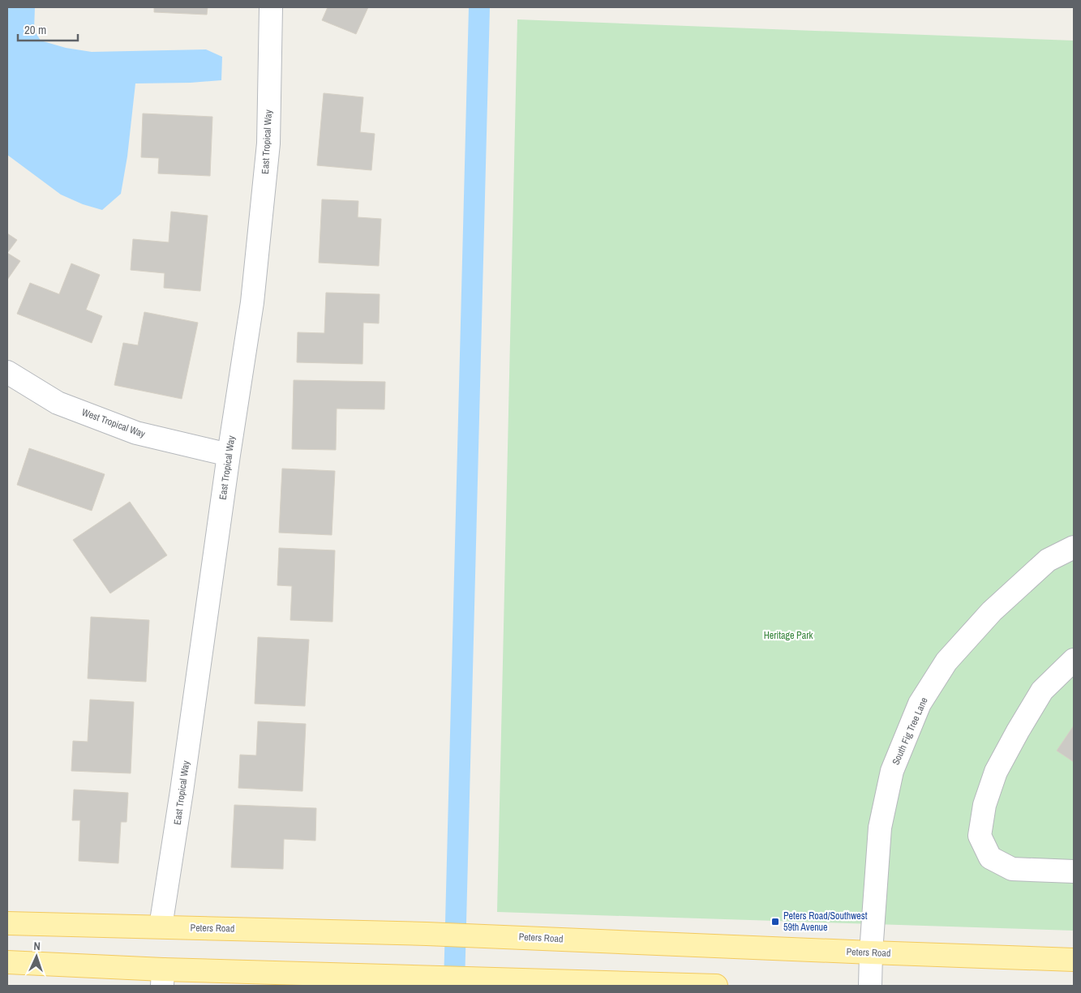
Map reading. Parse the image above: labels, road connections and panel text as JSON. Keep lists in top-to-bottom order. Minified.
{"streets":{"main road":["Peters Road"],"street":["East Tropical Way","West Tropical Way","South Fig Tree Lane"]},"crossings":[["East Tropical Way","West Tropical Way"],["East Tropical Way","Peters Road"],["South Fig Tree Lane","Peters Road"]],"parks":["Heritage Park"],"places":{"transit":["Peters Road/Southwest 59th Avenue"]},"scale_bar":"20 m","north":"top"}
